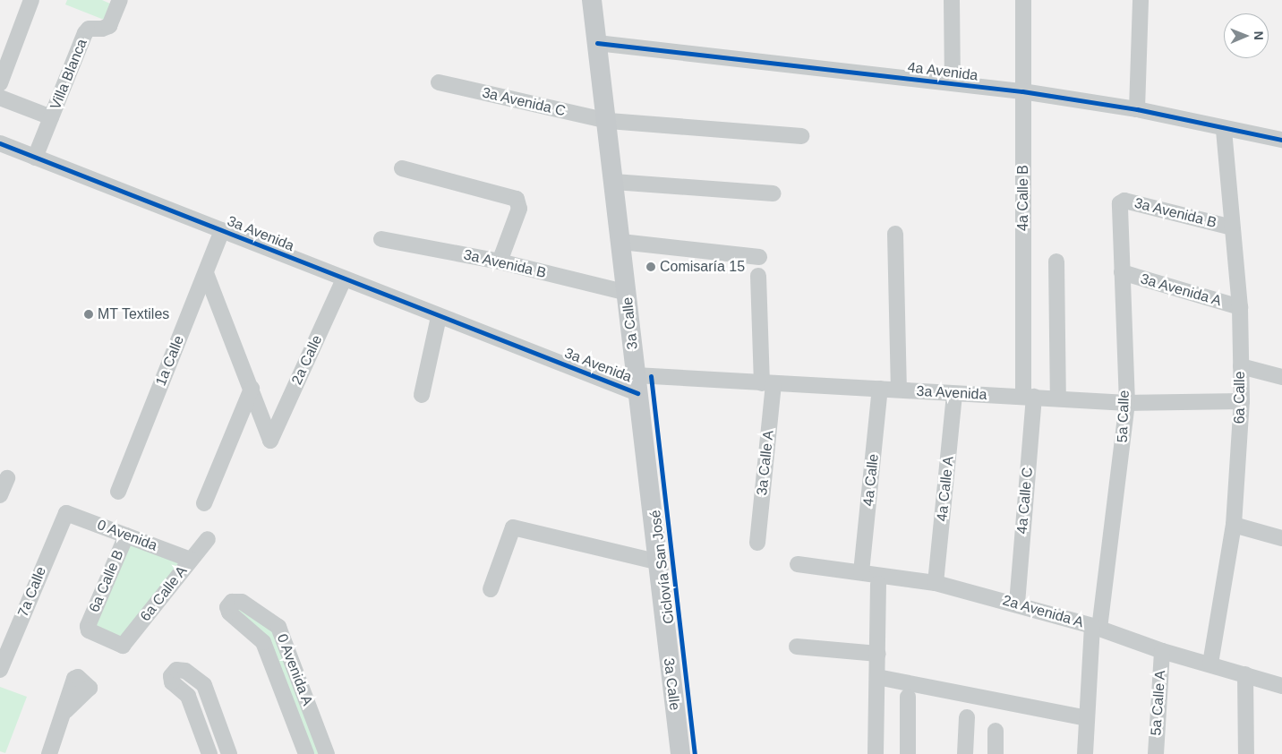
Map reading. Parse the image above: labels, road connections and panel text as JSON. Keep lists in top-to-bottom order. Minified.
{"streets":{"main road":["3a Calle"],"street":["4a Avenida","Villa Blanca","3a Avenida C","4a Calle B","3a Avenida B","3a Avenida","3a Avenida A","2a Calle","1a Calle","6a Calle","5a Calle","3a Calle A","4a Calle","4a Calle A","4a Calle C","0 Avenida","6a Calle B","7a Calle","6a Calle A","2a Avenida A","0 Avenida A","5a Calle A"],"cycle path":["Ciclovía San José"]},"crossings":[["4a Avenida","4a Calle B"],["4a Avenida","3a Calle"],["4a Avenida","6a Calle"],["Villa Blanca","3a Avenida"],["3a Avenida C","3a Calle"],["4a Calle B","3a Avenida"],["4a Calle B","4a Calle C"],["3a Avenida B","3a Calle"],["3a Avenida B","6a Calle"],["3a Avenida B","5a Calle"],["3a Avenida","3a Calle"],["3a Avenida","2a Calle"],["3a Avenida","1a Calle"],["3a Avenida","6a Calle"],["3a Avenida","5a Calle"],["3a Avenida","3a Calle A"],["3a Avenida","4a Calle"],["3a Avenida","4a Calle A"],["3a Avenida","4a Calle C"],["3a Avenida A","6a Calle"],["3a Avenida A","5a Calle"],["6a Calle","2a Avenida A"],["5a Calle","2a Avenida A"],["4a Calle","2a Avenida A"],["4a Calle A","2a Avenida A"],["4a Calle C","2a Avenida A"],["0 Avenida","6a Calle B"],["0 Avenida","7a Calle"],["0 Avenida","6a Calle A"],["6a Calle B","6a Calle A"],["2a Avenida A","5a Calle A"]],"places":["Comisaría 15","MT Textiles"],"north":"right"}
